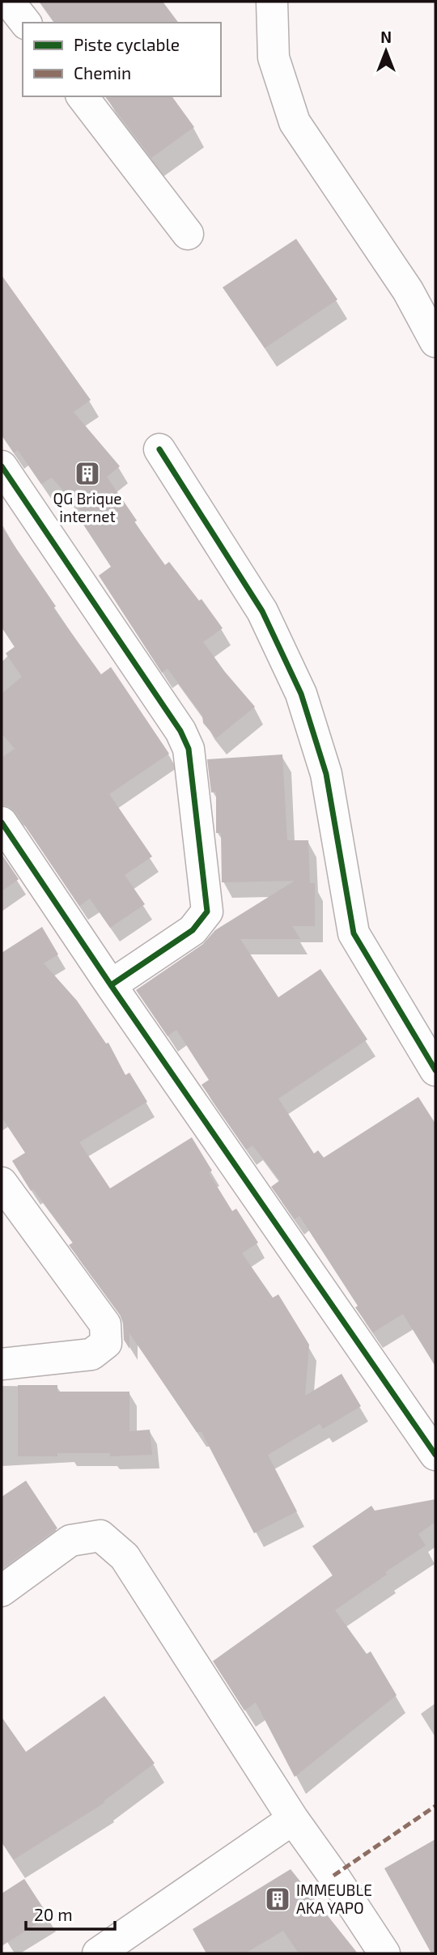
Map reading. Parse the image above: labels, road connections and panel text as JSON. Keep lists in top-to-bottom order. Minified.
{"places":{"building":["QG Brique internet","IMMEUBLE AKA YAPO"]},"legend":["Piste cyclable","Chemin"],"scale_bar":"20 m","north":"top"}
